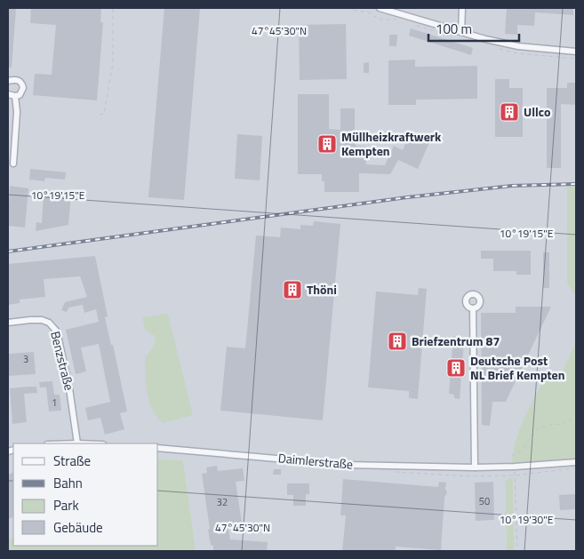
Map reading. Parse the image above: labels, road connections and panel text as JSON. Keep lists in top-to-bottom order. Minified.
{"streets":{"street":["Benzstraße","Daimlerstraße"]},"places":{"building":["Ullco","Müllheizkraftwerk Kempten","Thöni","Briefzentrum 87","Deutsche Post NL Brief Kempten"]},"house_numbers":["3","1","50","32"],"legend":["Straße","Bahn","Park","Gebäude"],"scale_bar":"100 m","coordinates":["47°45'30\"N","10°19'15\"E","10°19'30\"E"]}
